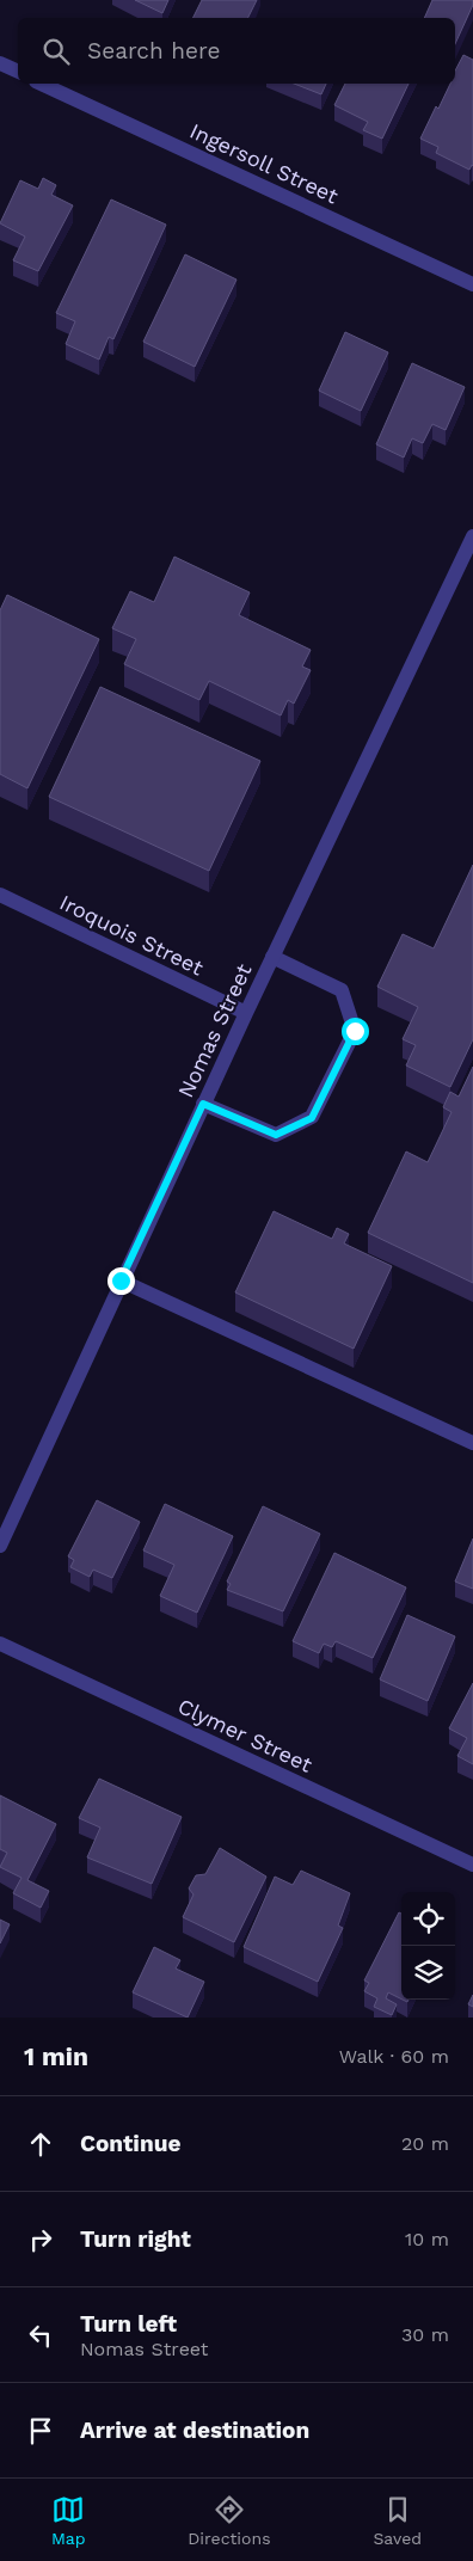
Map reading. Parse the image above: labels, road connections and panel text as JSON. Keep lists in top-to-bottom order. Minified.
{"streets":{"street":["Ingersoll Street","Iroquois Street","Nomas Street","Clymer Street"]},"crossings":[["Iroquois Street","Nomas Street"]],"page":{"search":"Search here","heading":["1 min","Walk · 60 m"],"list":[["Continue","20 m"],["Turn right","10 m"],["Turn left","Nomas Street","30 m"],"Arrive at destination"],"nav":["Map","Directions","Saved"]}}
